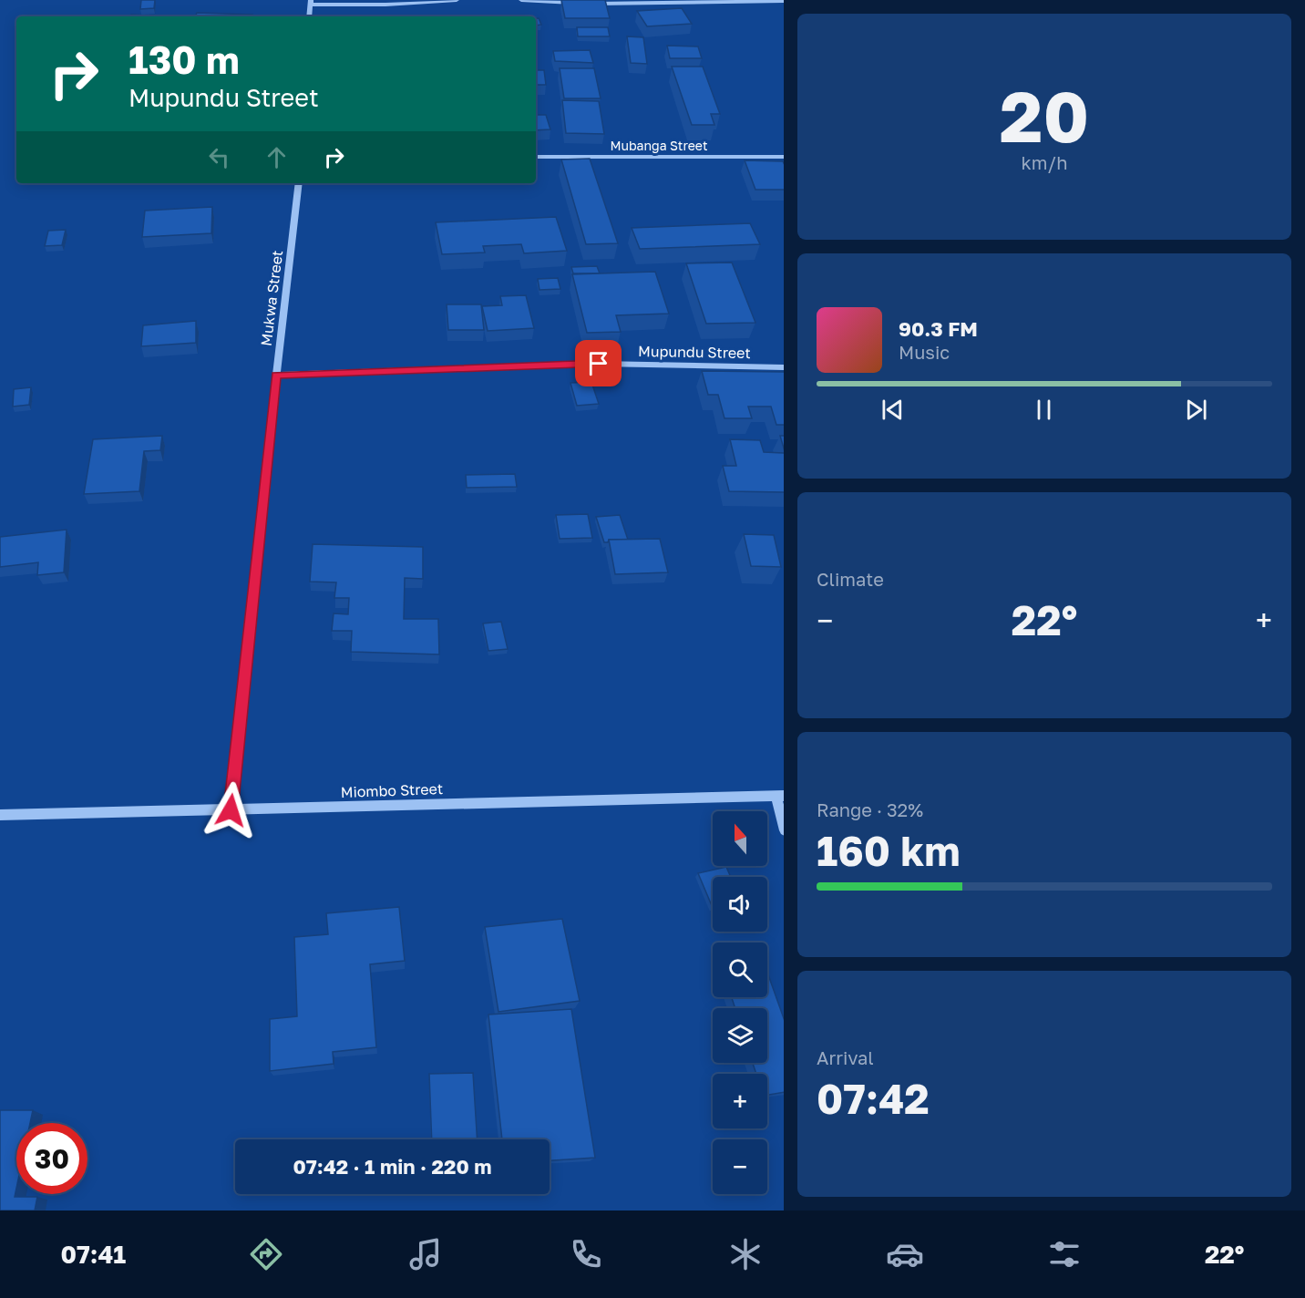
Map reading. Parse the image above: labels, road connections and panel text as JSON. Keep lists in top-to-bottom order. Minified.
{"streets":{"street":["Mubanga Street","Mukwa Street","Mupundu Street","Miombo Street"]},"crossings":[["Mukwa Street","Mupundu Street"],["Mukwa Street","Miombo Street"]],"north":"top","page":{"tile":[["20","km/h"],"Climate",["Range · 32%","160 km"],["Arrival","07:42"]],"turn":["130 m","Mupundu Street"],"song":["90.3 FM","Music"],"heat":["−","22°","+"],"map_buttons":["+","−"],"limit":"30","trip":"07:42 · 1 min · 220 m","tabs":["07:41","22°"]}}
